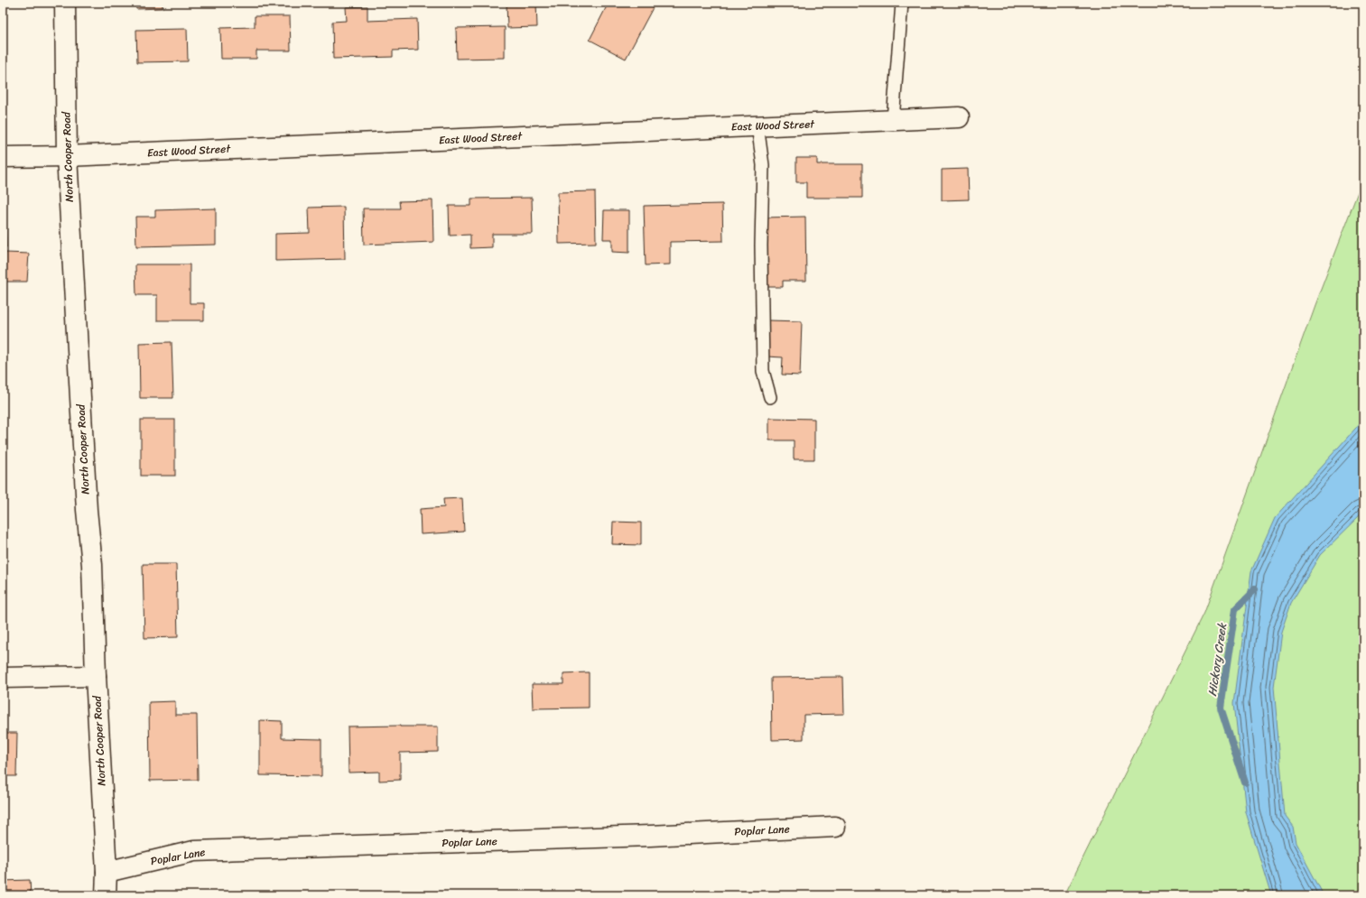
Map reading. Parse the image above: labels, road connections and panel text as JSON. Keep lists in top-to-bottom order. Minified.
{"streets":{"street":["East Wood Street","North Cooper Road","Poplar Lane"]},"crossings":[["East Wood Street","North Cooper Road"],["North Cooper Road","Poplar Lane"]],"water":["Hickory Creek"]}
